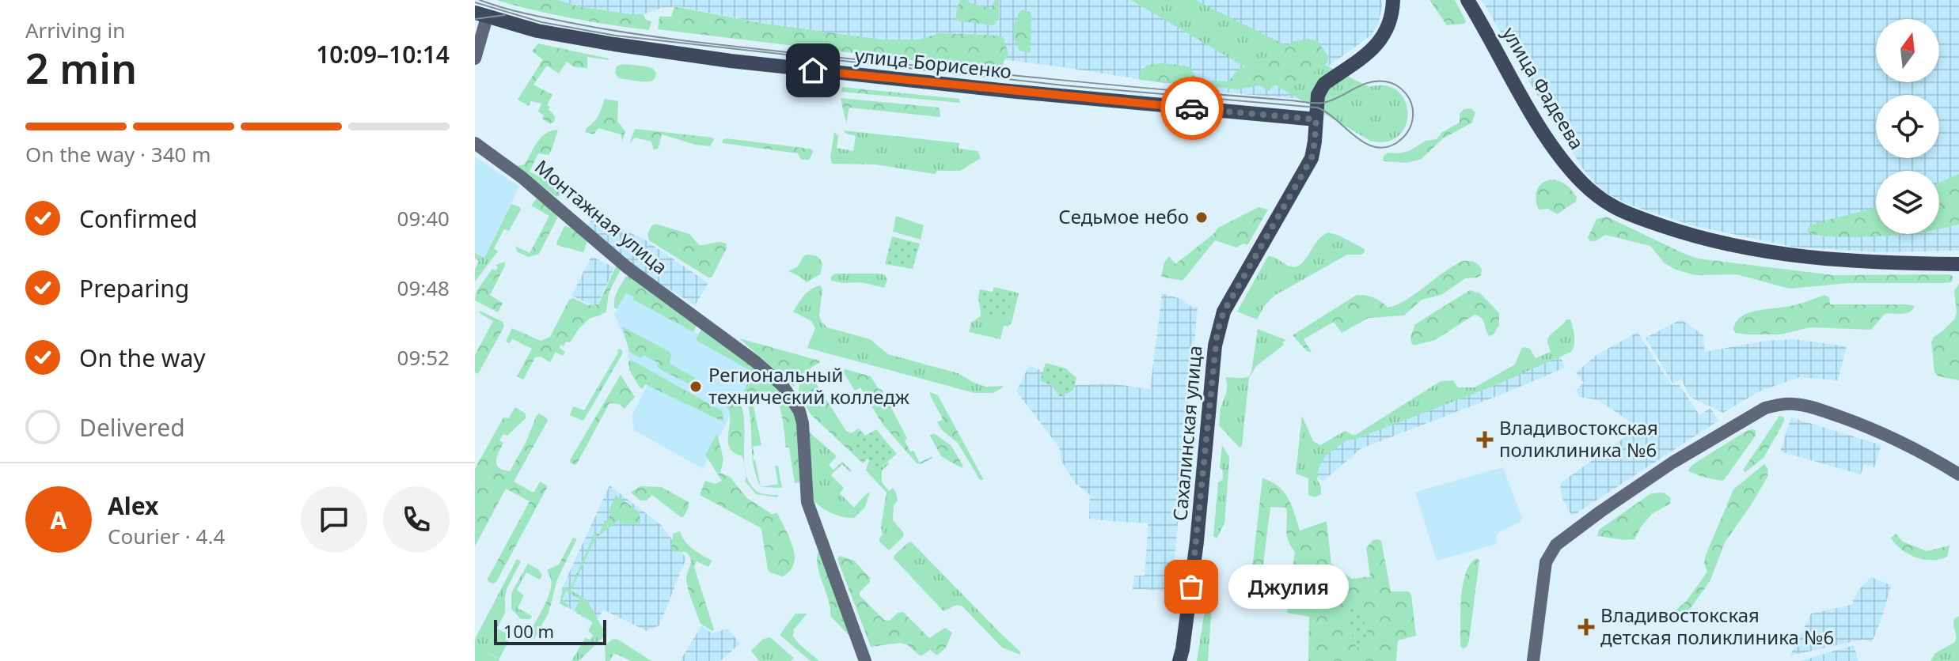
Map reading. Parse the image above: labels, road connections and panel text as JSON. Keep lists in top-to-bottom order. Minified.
{"streets":{"main road":["улица Борисенко","улица Фадеева","Монтажная улица","Сахалинская улица"]},"crossings":[["улица Борисенко","Сахалинская улица"]],"places":{"other":["Седьмое небо","Региональный технический колледж","Джулия"],"health":["Владивостокская поликлиника №6","Владивостокская детская поликлиника №6"]},"scale_bar":"100 m","north":"top","page":{"heading":["2 min","Arriving in","10:09–10:14"],"panel":["Alex","Courier · 4.4"],"bar":"On the way · 340 m","list":[["Confirmed","09:40"],["Preparing","09:48"],["On the way","09:52"],"Delivered"],"round":"A","bubble":"Джулия","scale":"100 m"}}
